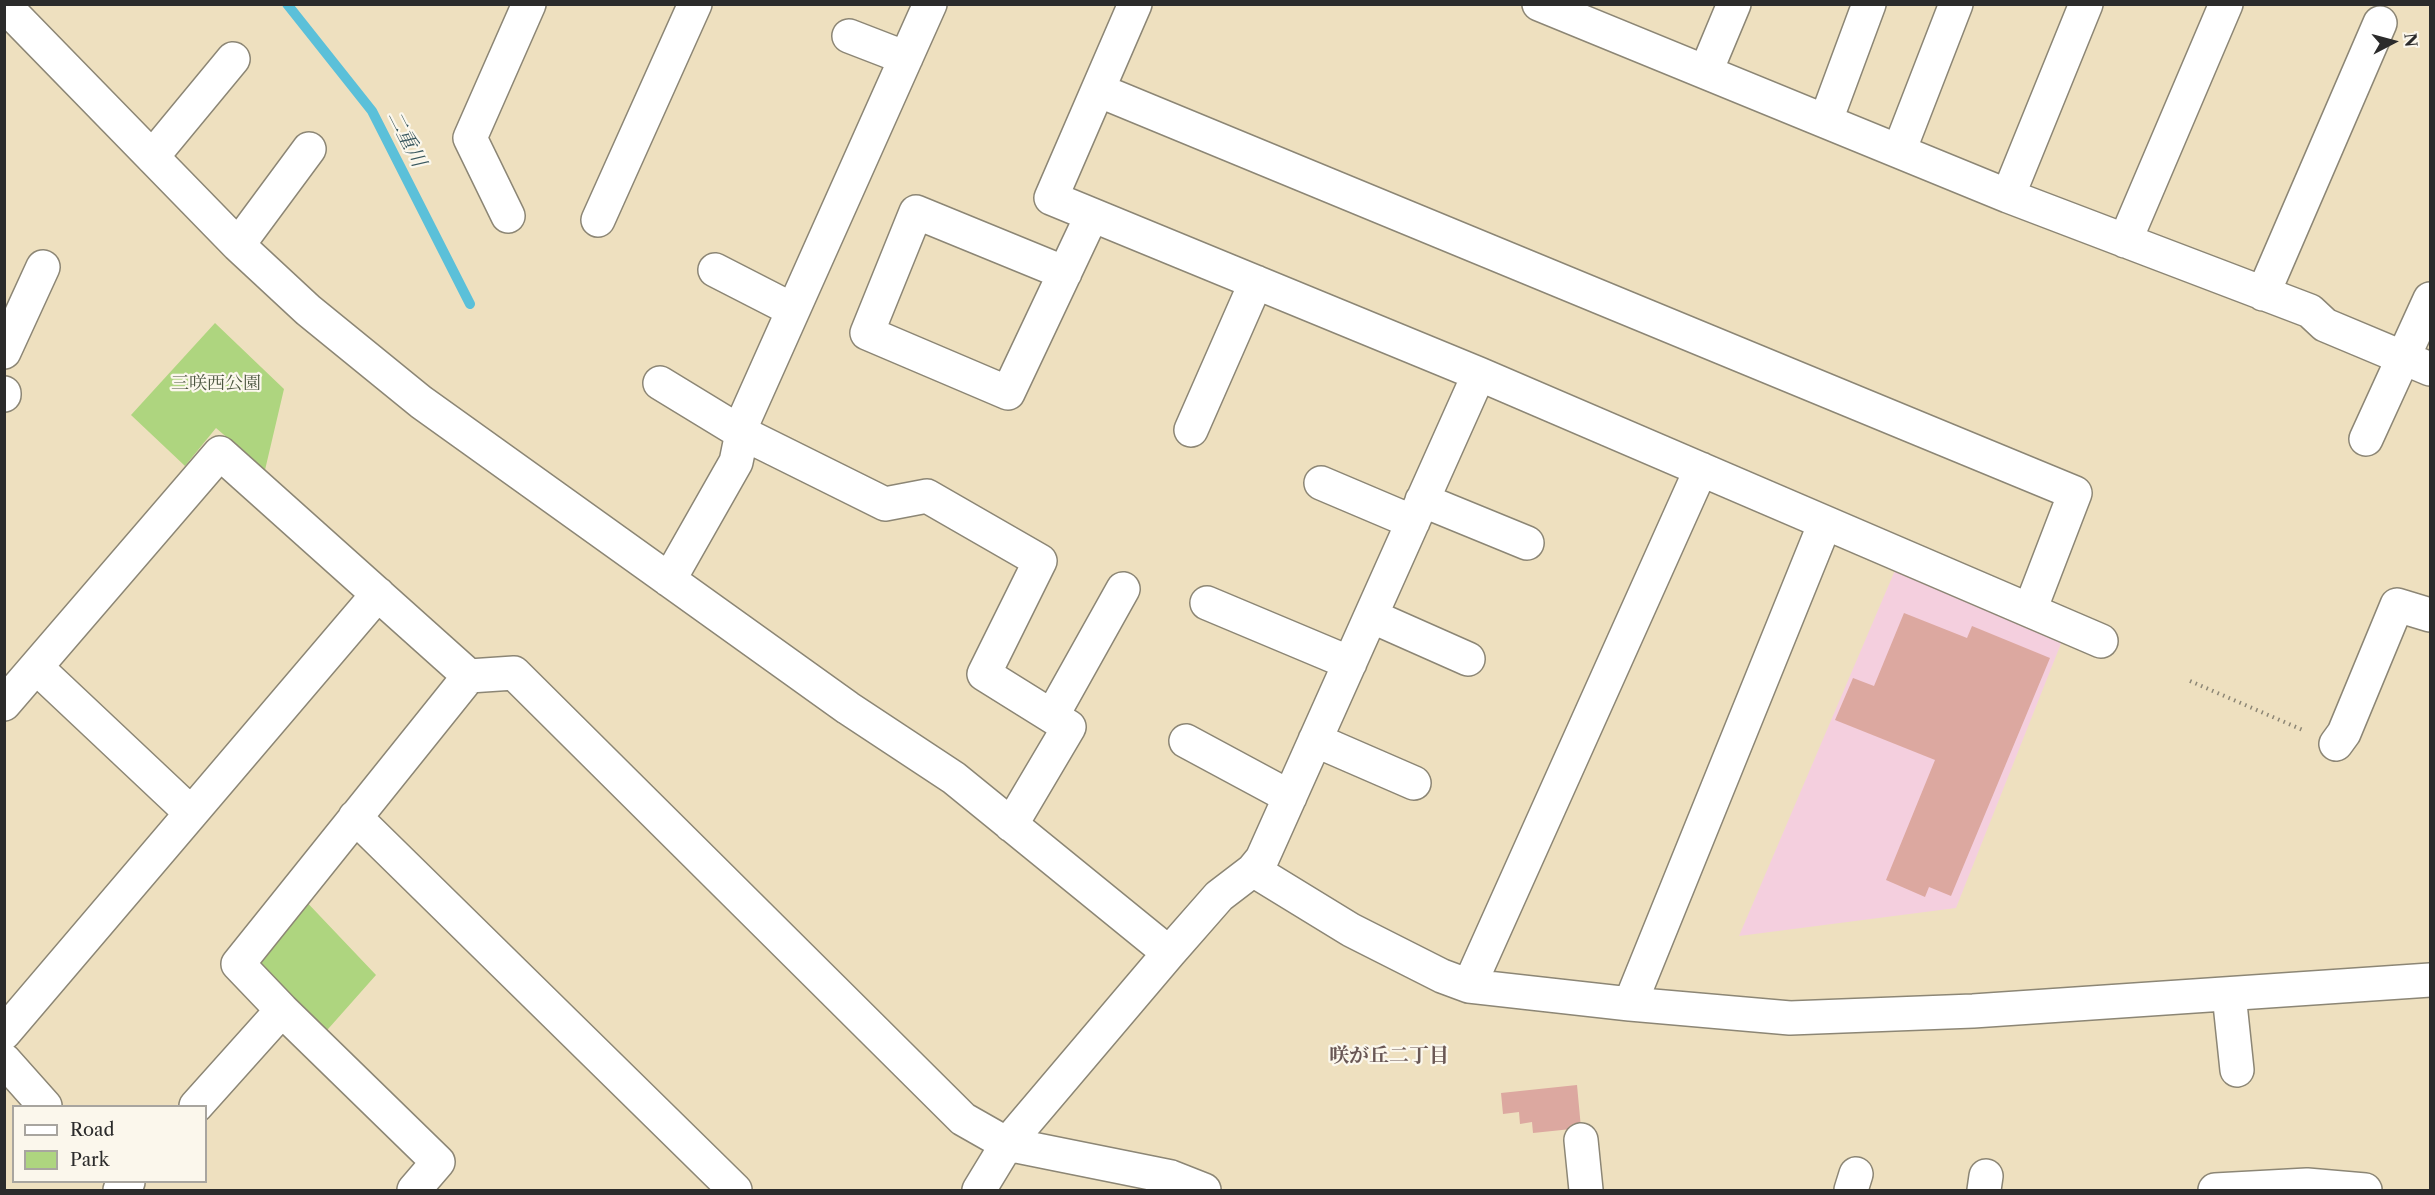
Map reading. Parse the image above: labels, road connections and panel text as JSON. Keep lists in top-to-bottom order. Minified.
{"districts":["咲が丘二丁目"],"water":["二重川"],"parks":["三咲西公園"],"legend":["Road","Park"],"north":"right"}
